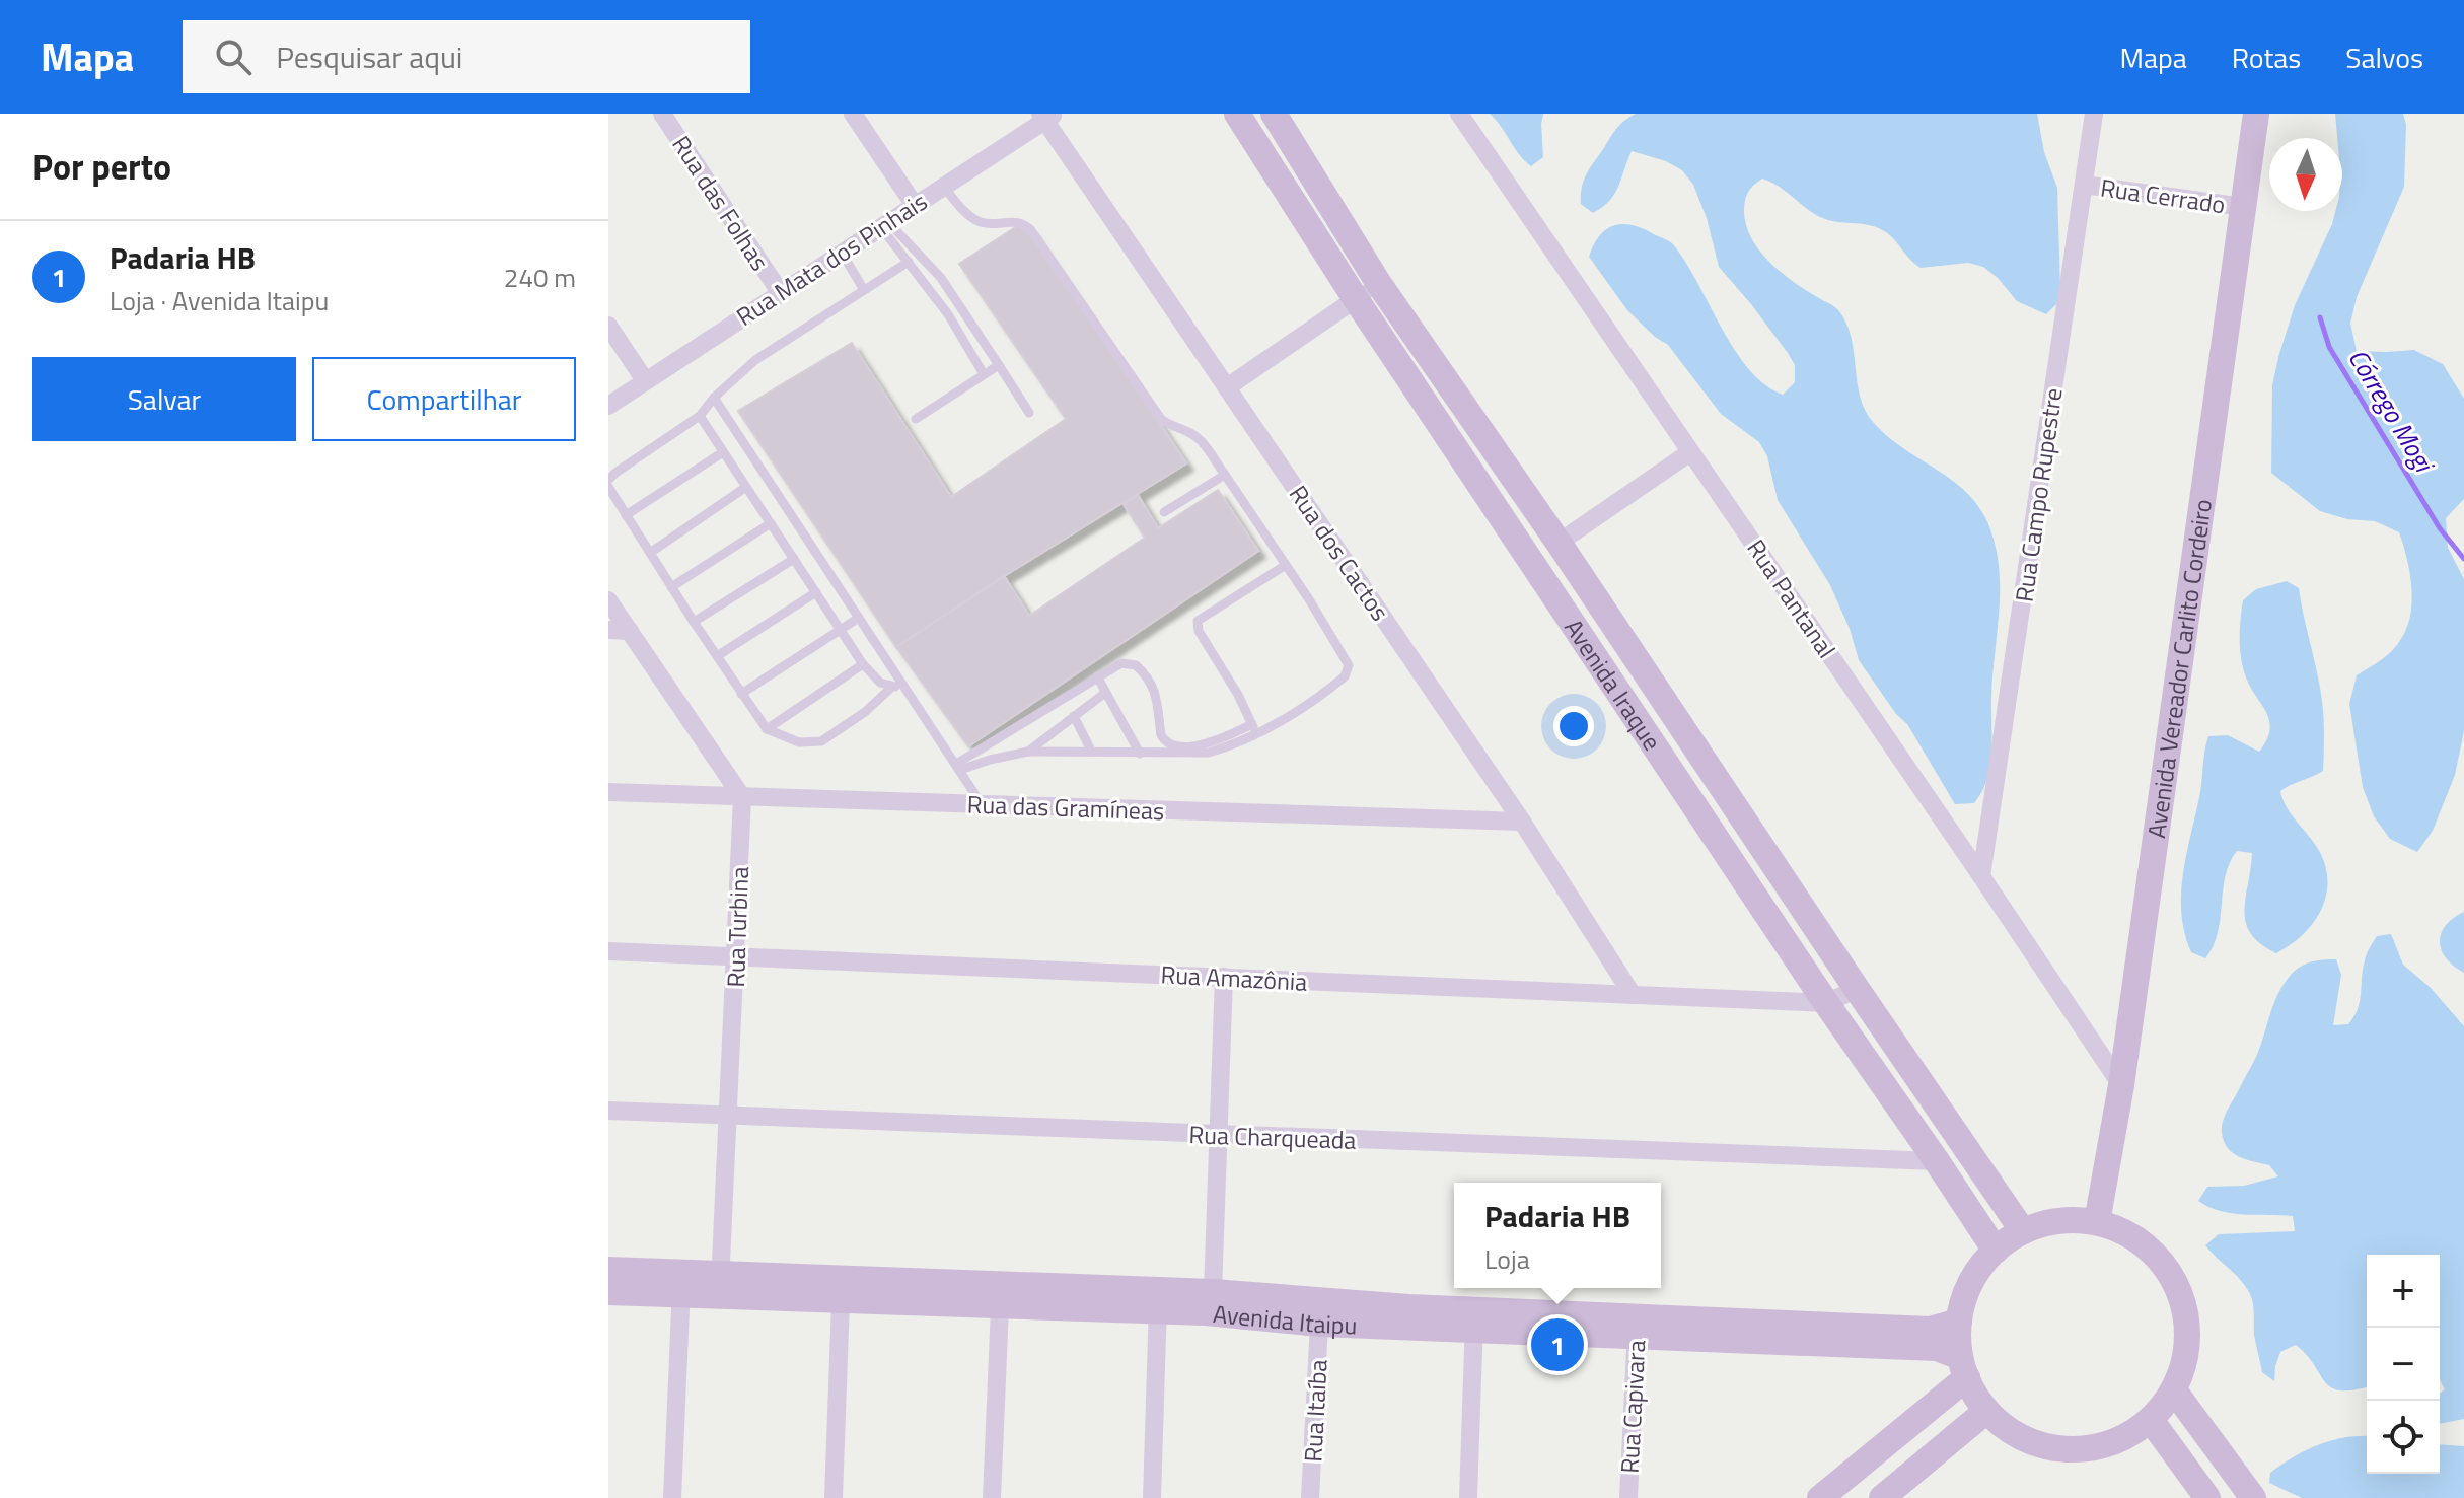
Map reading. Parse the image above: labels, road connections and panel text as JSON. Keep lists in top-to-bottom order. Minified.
{"streets":{"street":["Rua Cerrado","Rua das Folhas","Rua Mata dos Pinhais","Rua Campo Rupestre","Rua dos Cactos","Rua Pantanal","Avenida Vereador Carlito Cordeiro","Avenida Iraque","Rua das Gramíneas","Rua Turbina","Rua Amazônia","Rua Charqueada","Avenida Itaipu","Rua Capivara","Rua Itaíba"]},"crossings":[["Rua Cerrado","Rua Campo Rupestre"],["Rua Cerrado","Avenida Vereador Carlito Cordeiro"],["Rua das Folhas","Rua Mata dos Pinhais"],["Rua Mata dos Pinhais","Rua dos Cactos"],["Rua Campo Rupestre","Rua Pantanal"],["Rua dos Cactos","Rua das Gramíneas"],["Rua dos Cactos","Rua Amazônia"],["Rua Pantanal","Avenida Vereador Carlito Cordeiro"],["Avenida Vereador Carlito Cordeiro","Avenida Iraque"],["Avenida Vereador Carlito Cordeiro","Avenida Itaipu"],["Avenida Iraque","Rua Amazônia"],["Avenida Iraque","Rua Charqueada"],["Avenida Iraque","Avenida Itaipu"],["Rua das Gramíneas","Rua Turbina"],["Rua Turbina","Rua Amazônia"],["Rua Turbina","Rua Charqueada"],["Rua Turbina","Avenida Itaipu"],["Avenida Itaipu","Rua Capivara"],["Avenida Itaipu","Rua Itaíba"]],"water":["Córrego Mogi"],"north":"bottom","page":{"header":"Mapa","search":"Pesquisar aqui","nav":["Mapa","Rotas","Salvos"],"heading":"Por perto","list":[{"mark":"1","name":"Padaria HB","note":"Loja · Avenida Itaipu","value":"240 m"}],"buttons":["Salvar","Compartilhar"],"popup":["Padaria HB","Loja"],"map_buttons":["+","−"],"pins":"1"}}
